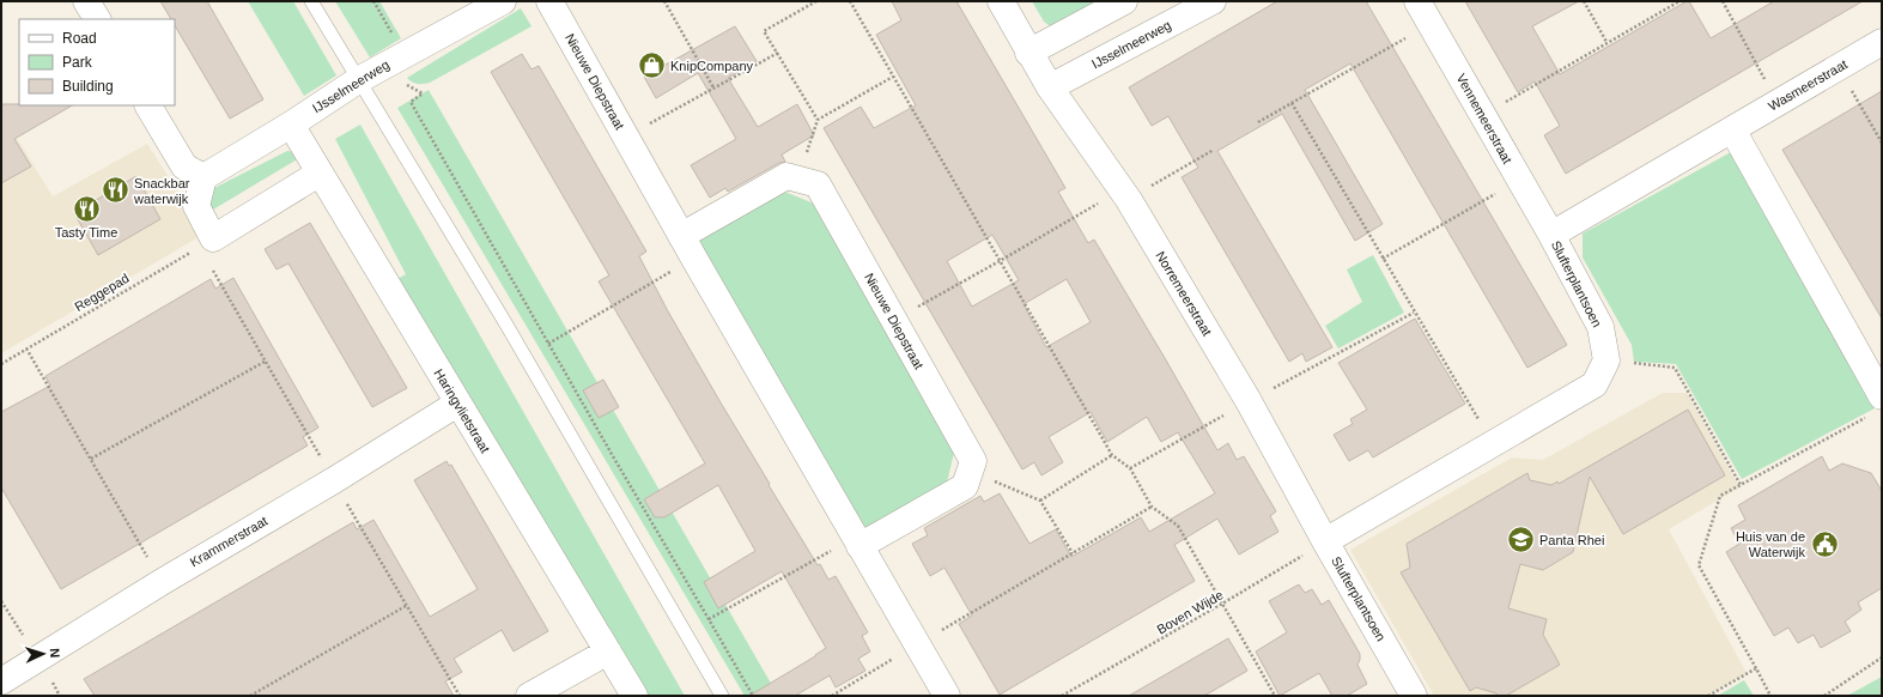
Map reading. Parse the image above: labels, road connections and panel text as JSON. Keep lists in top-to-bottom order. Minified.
{"streets":{"street":["IJsselmeerweg","Nieuwe Diepstraat","Wasmeerstraat","Vennemeerstraat","Slufterplantsoen","Norremeerstraat","Haringvlietstraat","Krammerstraat"],"path":["Reggepad","Boven Wijde"]},"crossings":[["IJsselmeerweg","Norremeerstraat"],["IJsselmeerweg","Haringvlietstraat"],["Wasmeerstraat","Slufterplantsoen"],["Vennemeerstraat","Slufterplantsoen"],["Slufterplantsoen","Norremeerstraat"],["Slufterplantsoen","Boven Wijde"],["Norremeerstraat","Boven Wijde"],["Haringvlietstraat","Krammerstraat"]],"places":{"shop":["KnipCompany"],"restaurant":["Snackbar waterwijk","Tasty Time"],"school or university":["Panta Rhei"],"public building":["Huis van de Waterwijk"]},"legend":["Road","Park","Building"],"north":"right"}
